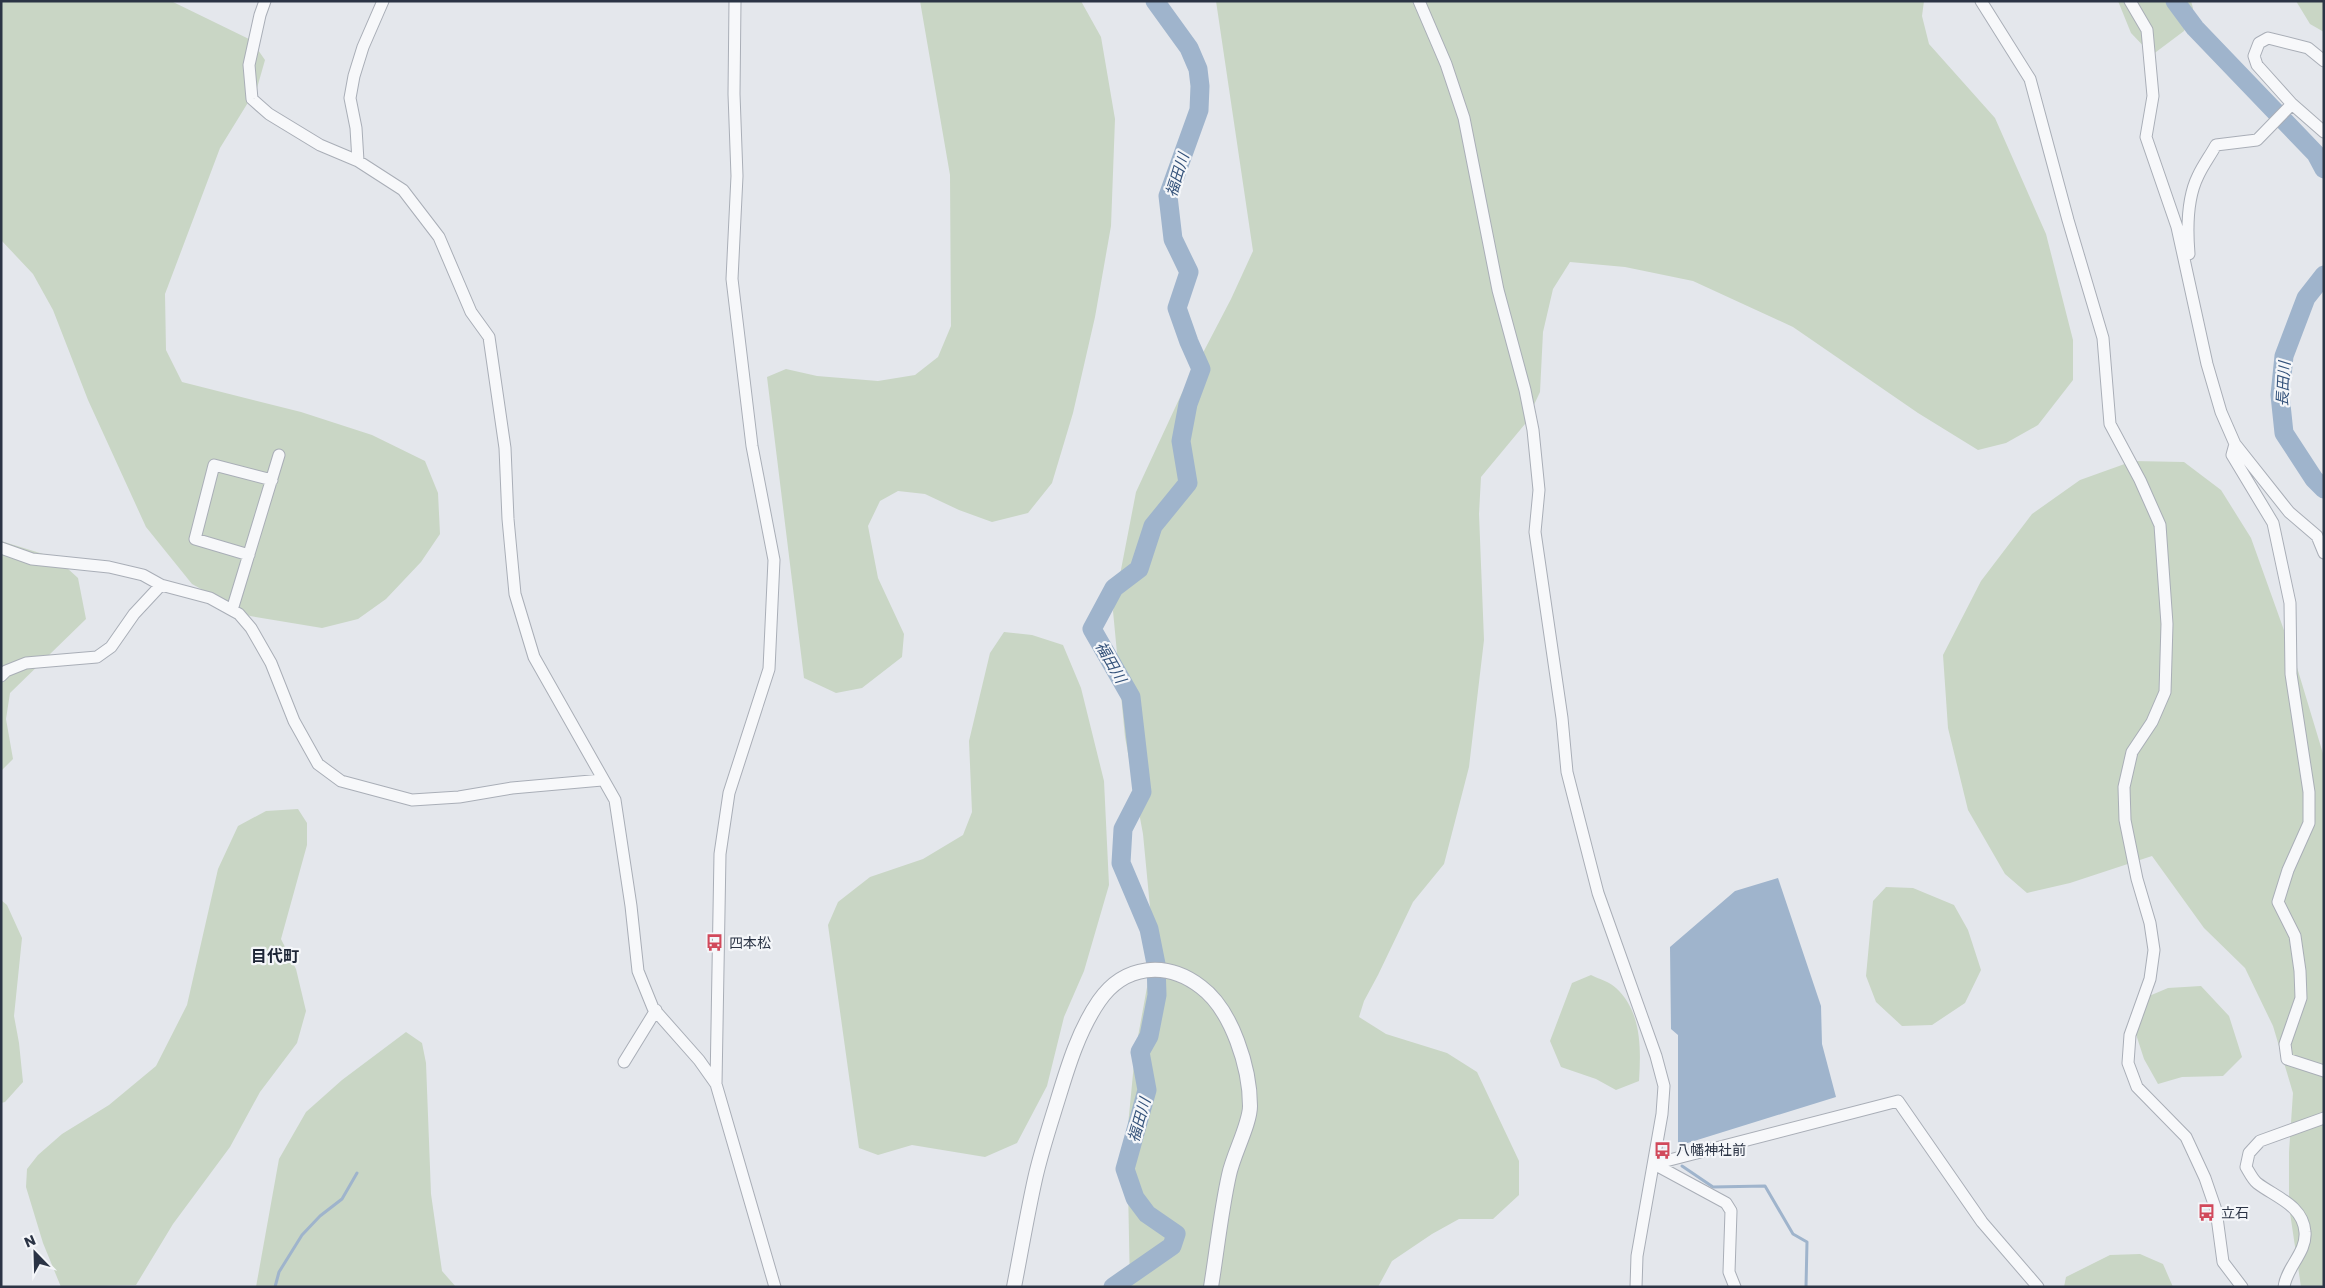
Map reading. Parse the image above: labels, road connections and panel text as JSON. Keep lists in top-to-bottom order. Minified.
{"districts":["目代町"],"water":["福田川","長田川"],"places":{"bus stop":["四本松","八幡神社前","立石"]},"north":"top left"}
